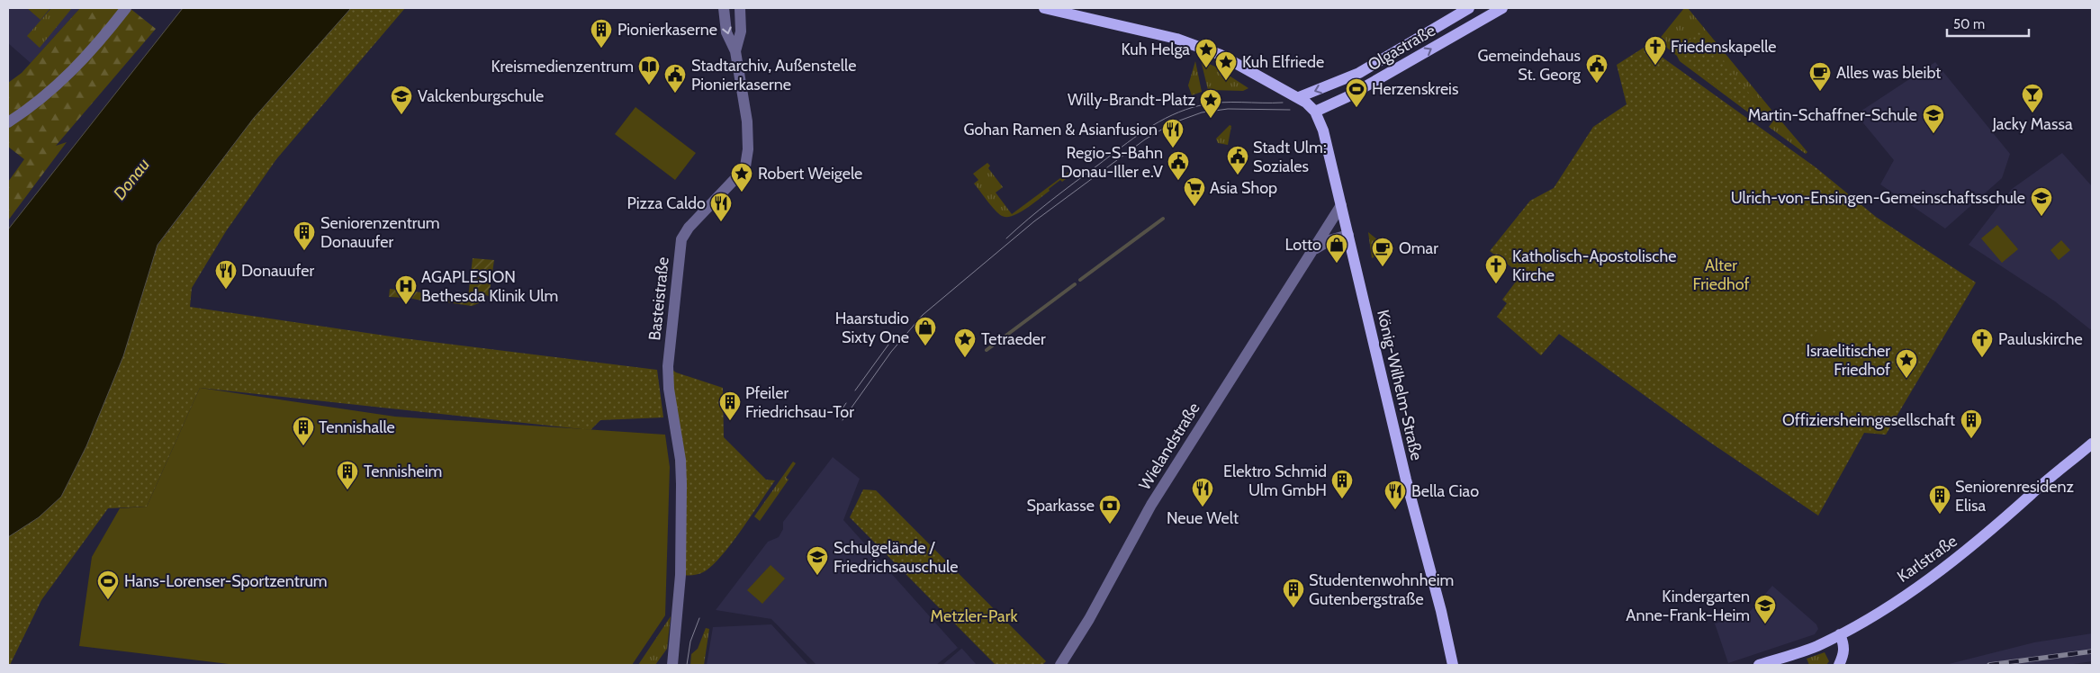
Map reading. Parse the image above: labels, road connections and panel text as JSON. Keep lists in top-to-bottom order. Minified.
{"streets":{"main road":["Olgastraße","König-Wilhelm-Straße","Karlstraße"],"street":["Basteistraße","Wielandstraße"]},"crossings":[["Olgastraße","König-Wilhelm-Straße"],["König-Wilhelm-Straße","Wielandstraße"]],"water":["Donau"],"parks":["Alter Friedhof","Metzler-Park"],"places":{"building":["Pionierkaserne","Seniorenzentrum Donauufer","Pfeiler Friedrichsau-Tor","Offiziersheimgesellschaft","Tennishalle","Tennisheim","Elektro Schmid Ulm GmbH","Seniorenresidenz Elisa","Studentenwohnheim Gutenbergstraße"],"church":["Friedenskapelle","Katholisch-Apostolische Kirche","Pauluskirche"],"place":["Kuh Helga","Kuh Elfriede","Willy-Brandt-Platz","Robert Weigele","Tetraeder","Israelitischer Friedhof"],"public building":["Gemeindehaus St. Georg","Stadtarchiv, Außenstelle Pionierkaserne","Stadt Ulm: Soziales","Regio-S-Bahn Donau-Iller e.V"],"library":["Kreismedienzentrum"],"cafe":["Alles was bleibt","Omar"],"sports":["Herzenskreis","Hans-Lorenser-Sportzentrum"],"bar":["Jacky Massa"],"school or university":["Valckenburgschule","Martin-Schaffner-Schule","Ulrich-von-Ensingen-Gemeinschaftsschule","Schulgelände / Friedrichsauschule","Kindergarten Anne-Frank-Heim"],"restaurant":["Gohan Ramen & Asianfusion","Pizza Caldo","Donauufer","Neue Welt","Bella Ciao"],"supermarket":["Asia Shop"],"shop":["Lotto","Haarstudio Sixty One"],"hospital":["AGAPLESION Bethesda Klinik Ulm"],"bank":["Sparkasse"]},"scale_bar":"50 m"}
